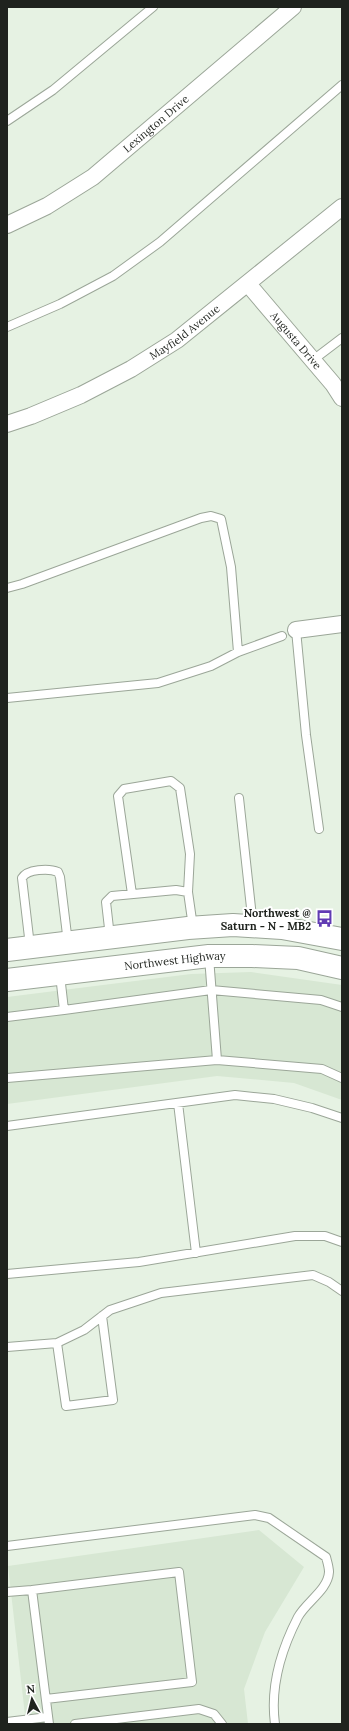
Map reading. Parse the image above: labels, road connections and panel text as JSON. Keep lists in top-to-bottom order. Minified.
{"streets":{"main road":["Northwest Highway"],"street":["Lexington Drive","Mayfield Avenue","Augusta Drive"]},"crossings":[["Mayfield Avenue","Augusta Drive"]],"places":{"bus stop":["Northwest @ Saturn - N - MB2"]},"north":"top"}
